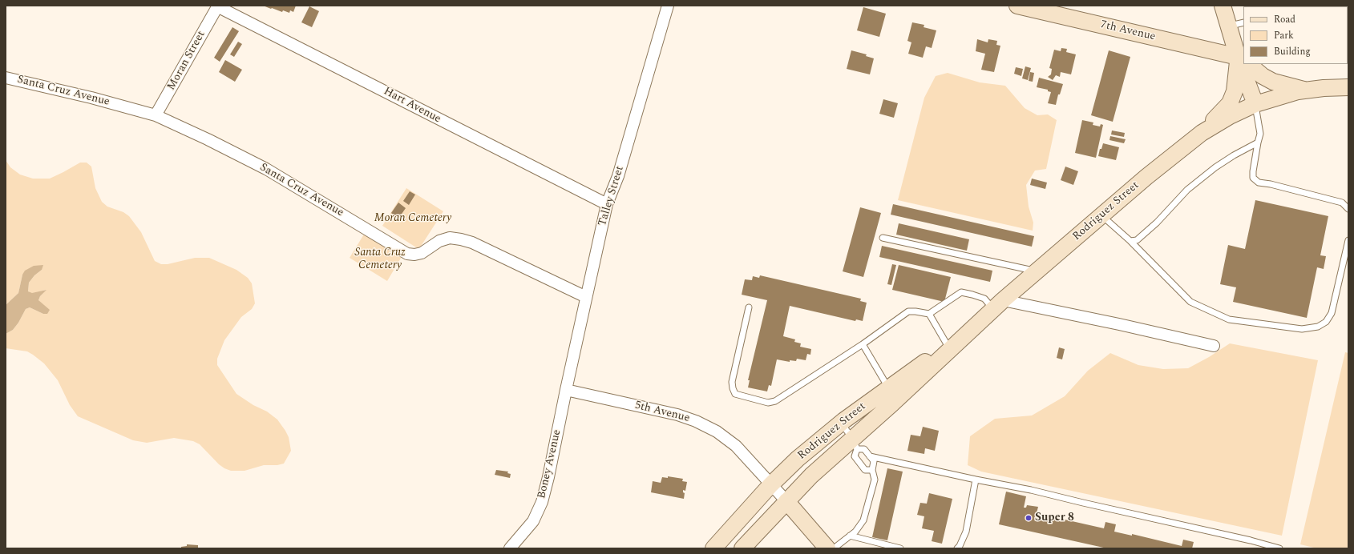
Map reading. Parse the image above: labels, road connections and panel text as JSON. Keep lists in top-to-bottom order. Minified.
{"streets":{"main road":["7th Avenue","Rodriguez Street"],"street":["Moran Street","Santa Cruz Avenue","Hart Avenue","Talley Street","5th Avenue","Boney Avenue"]},"crossings":[["Moran Street","Santa Cruz Avenue"],["Moran Street","Hart Avenue"],["Santa Cruz Avenue","Talley Street"],["Hart Avenue","Talley Street"],["Talley Street","5th Avenue"],["Talley Street","Boney Avenue"],["Rodriguez Street","5th Avenue"],["5th Avenue","Boney Avenue"]],"parks":["Moran Cemetery","Santa Cruz Cemetery"],"places":["Super 8"],"legend":["Road","Park","Building"]}
